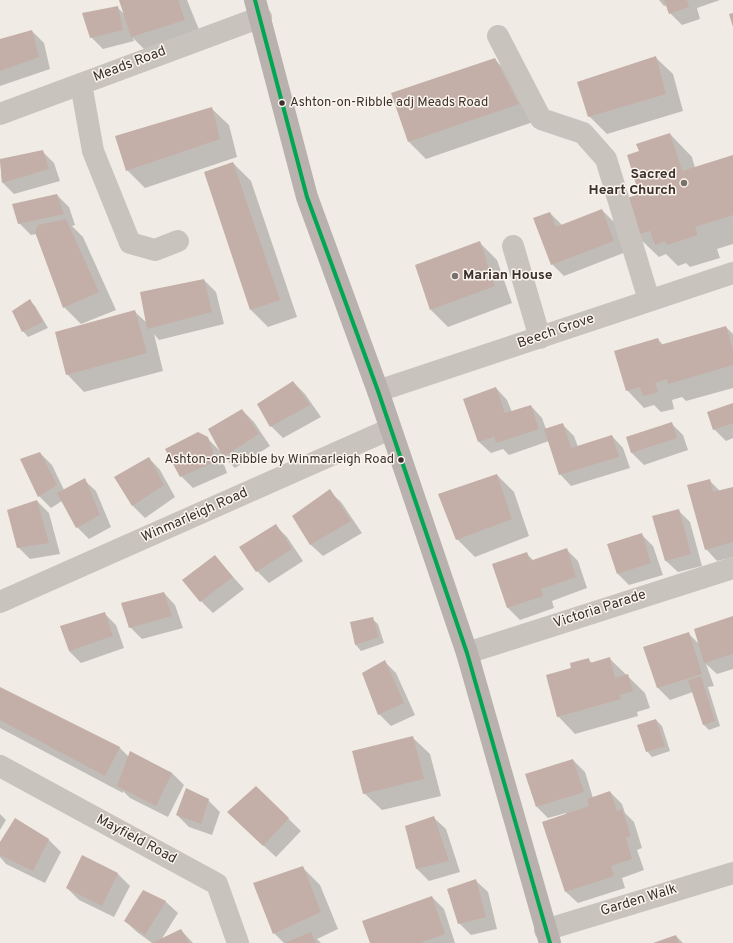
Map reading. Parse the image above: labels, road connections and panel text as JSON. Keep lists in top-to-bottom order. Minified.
{"streets":{"street":["Meads Road","Beech Grove","Winmarleigh Road","Victoria Parade","Mayfield Road","Garden Walk"]},"places":["Ashton-on-Ribble adj Meads Road","Sacred Heart Church","Marian House","Ashton-on-Ribble by Winmarleigh Road"]}
